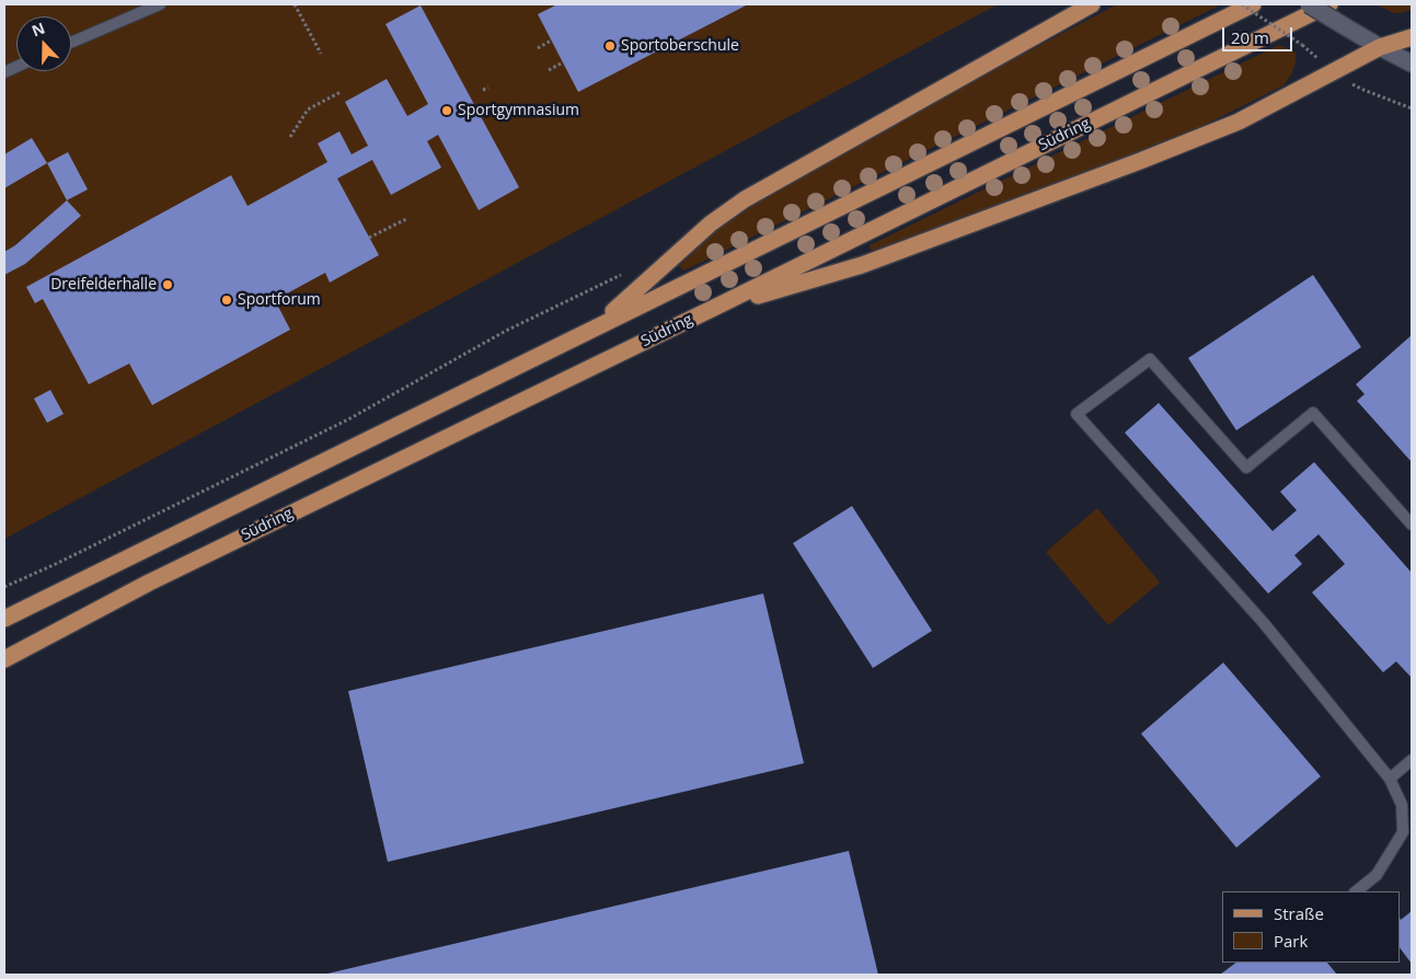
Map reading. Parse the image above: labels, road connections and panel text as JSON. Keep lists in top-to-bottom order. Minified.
{"streets":{"main road":["Südring"]},"places":["Sportoberschule","Sportgymnasium","Dreifelderhalle","Sportforum"],"legend":["Straße","Park"],"scale_bar":"20 m","north":"top"}
